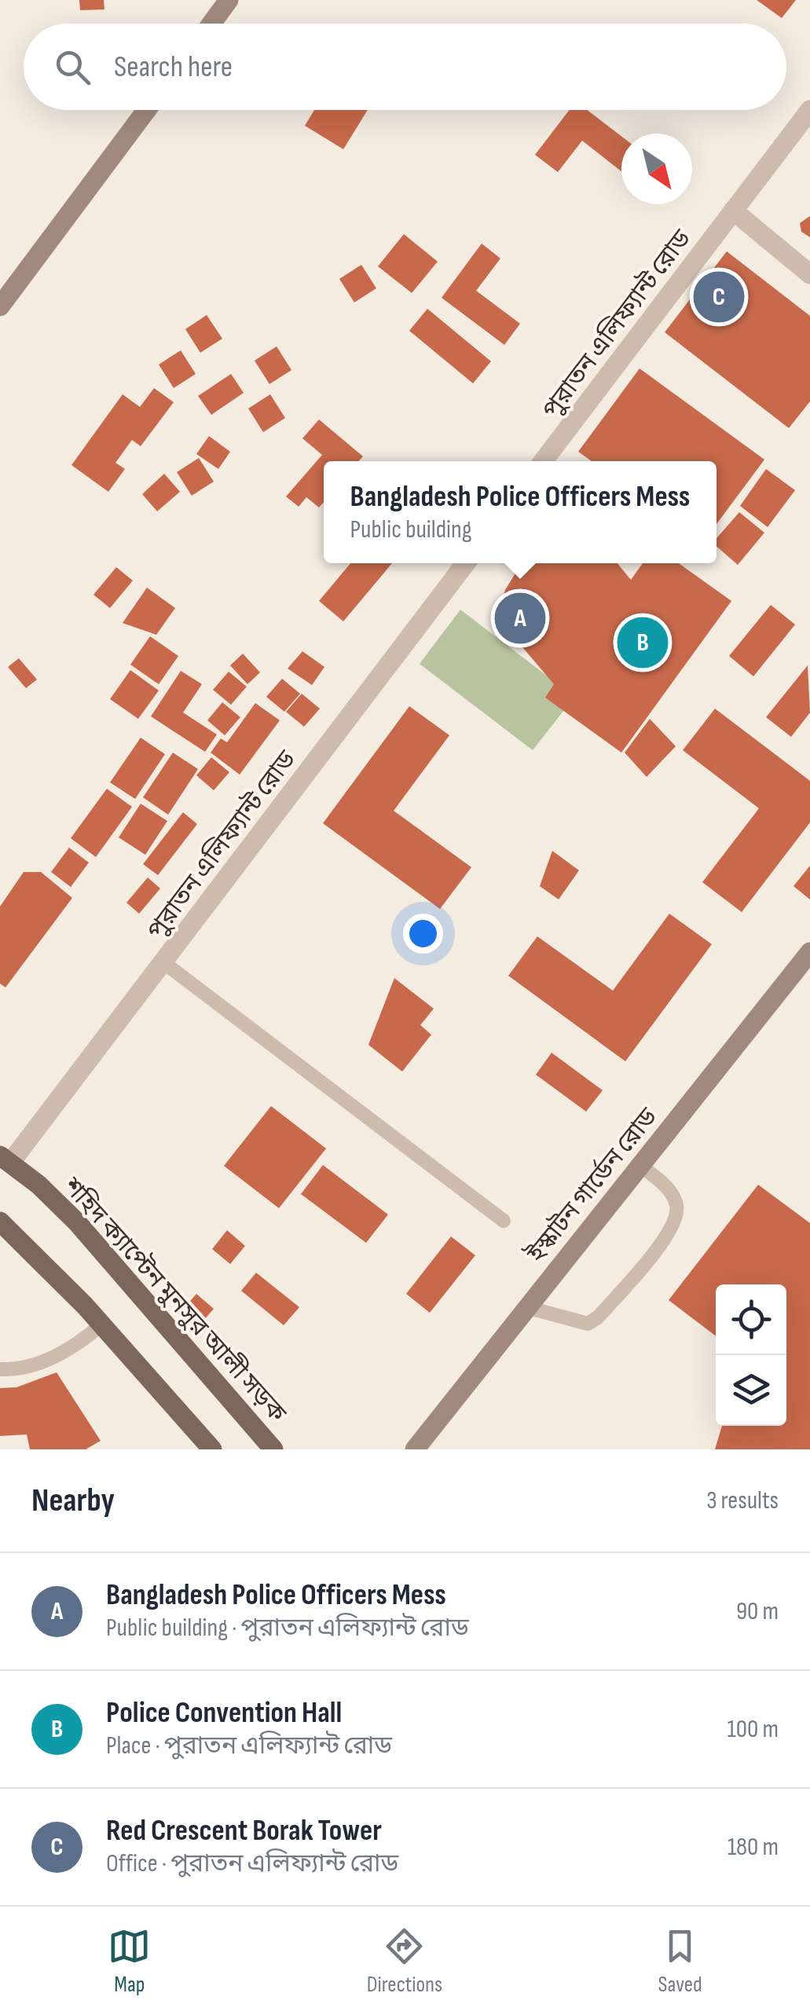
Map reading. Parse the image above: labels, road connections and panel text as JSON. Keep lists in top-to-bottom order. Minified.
{"streets":{"main road":["ইস্কাটন গার্ডেন রোড","শহিদ ক্যাপ্টেন মুনসুর আলী সড়ক"],"street":["পুরাতন এলিফ্যান্ট রোড"]},"crossings":[["পুরাতন এলিফ্যান্ট রোড","শহিদ ক্যাপ্টেন মুনসুর আলী সড়ক"]],"north":"bottom right","page":{"search":"Search here","pins":["C","A","B"],"popup":["Bangladesh Police Officers Mess","Public building"],"heading":["Nearby","3 results"],"list":[{"mark":"A","name":"Bangladesh Police Officers Mess","note":"Public building · পুরাতন এলিফ্যান্ট রোড","value":"90 m"},{"mark":"B","name":"Police Convention Hall","note":"Place · পুরাতন এলিফ্যান্ট রোড","value":"100 m"},{"mark":"C","name":"Red Crescent Borak Tower","note":"Office · পুরাতন এলিফ্যান্ট রোড","value":"180 m"}],"nav":["Map","Directions","Saved"]}}
